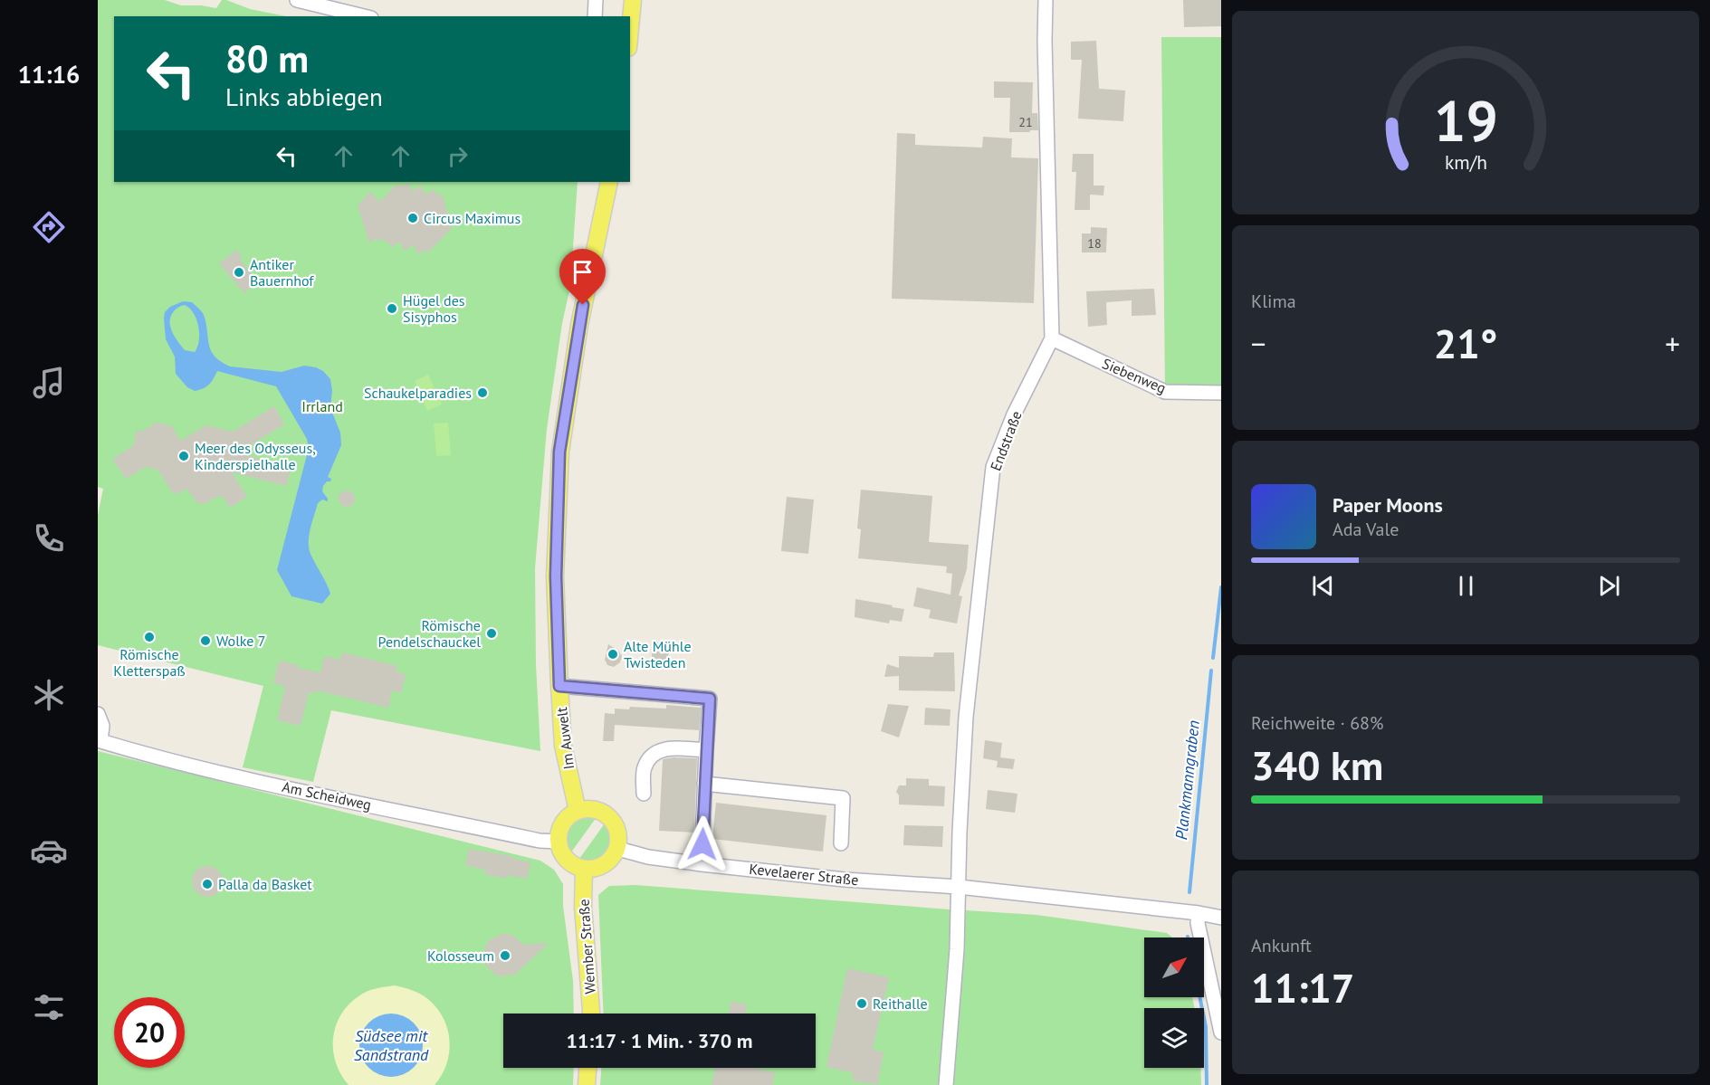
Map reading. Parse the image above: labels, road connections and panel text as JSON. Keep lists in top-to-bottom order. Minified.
{"streets":{"main road":["Im Auwelt","Wember Straße"],"street":["Siebenweg","Endstraße","Am Scheidweg","Kevelaerer Straße"]},"crossings":[["Siebenweg","Endstraße"],["Endstraße","Kevelaerer Straße"],["Im Auwelt","Am Scheidweg"],["Im Auwelt","Kevelaerer Straße"],["Im Auwelt","Wember Straße"],["Am Scheidweg","Kevelaerer Straße"],["Am Scheidweg","Wember Straße"],["Kevelaerer Straße","Wember Straße"]],"water":["Plankmanngraben","Südsee mit Sandstrand"],"parks":["Irrland"],"places":["Circus Maximus","Antiker Bauernhof","Hügel des Sisyphos","Schaukelparadies","Meer des Odysseus, Kinderspielhalle","Römische Pendelschauckel","Römische Kletterspaß","Wolke 7","Alte Mühle Twisteden","Palla da Basket","Kolosseum","Reithalle"],"house_numbers":["21","18"],"north":"top right","page":{"tabs":"11:16","turn":["80 m","Links abbiegen"],"tile":["Klima",["Reichweite · 68%","340 km"],["Ankunft","11:17"]],"heat":["−","21°","+"],"song":["Paper Moons","Ada Vale"],"limit":"20","trip":"11:17 · 1 Min. · 370 m","gauge":["19","km/h"]}}
